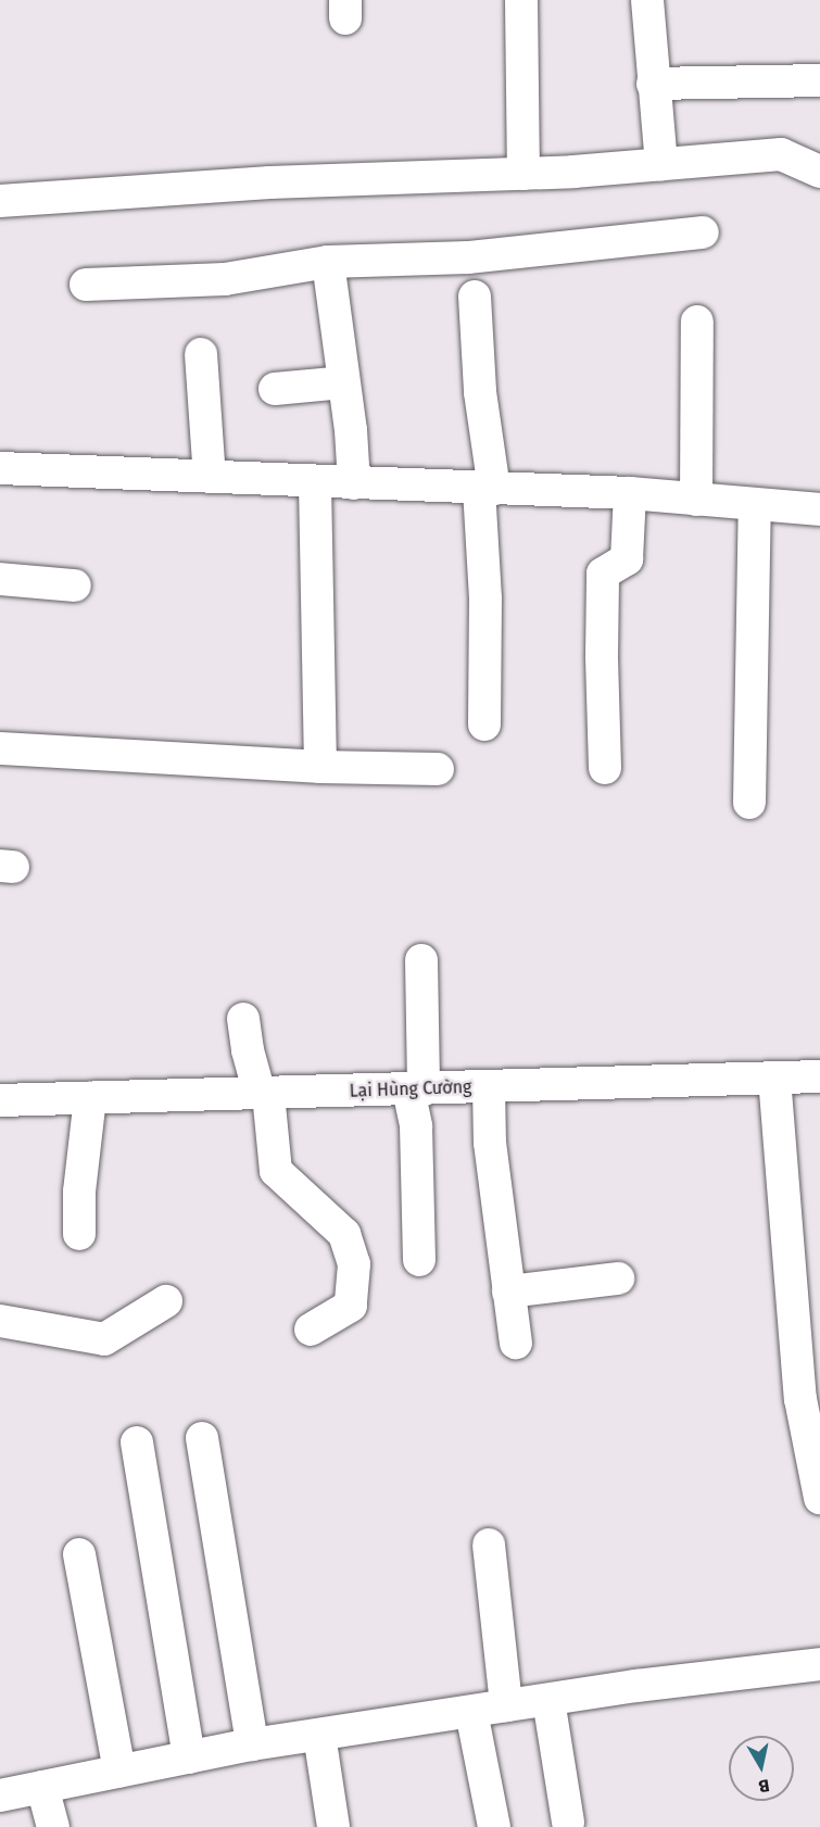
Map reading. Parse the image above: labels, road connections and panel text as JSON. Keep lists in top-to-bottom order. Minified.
{"streets":{"street":["Lại Hùng Cường"]},"north":"bottom"}
